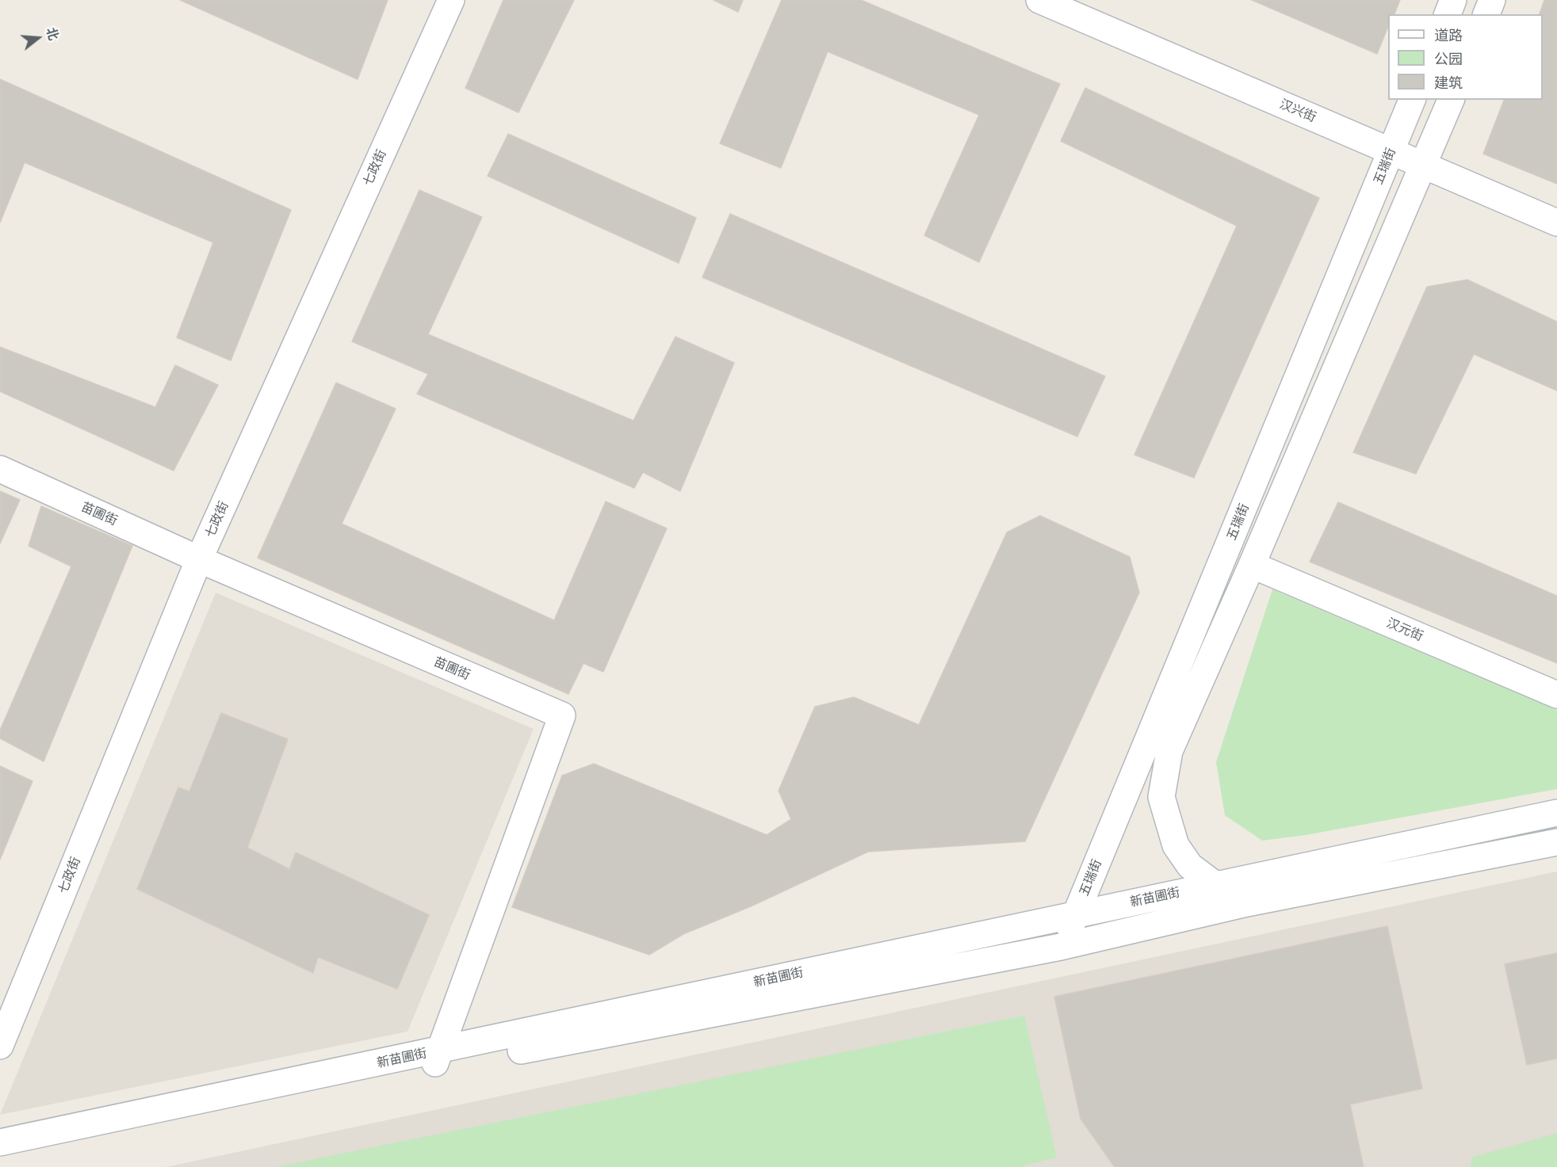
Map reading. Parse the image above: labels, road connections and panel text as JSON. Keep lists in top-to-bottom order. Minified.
{"streets":{"main road":["汉兴街","五瑞街","七政街","苗圃街","汉元街","新苗圃街"]},"crossings":[["汉兴街","五瑞街"],["五瑞街","新苗圃街"],["七政街","苗圃街"],["苗圃街","新苗圃街"]],"legend":["道路","公园","建筑"],"north":"right"}
